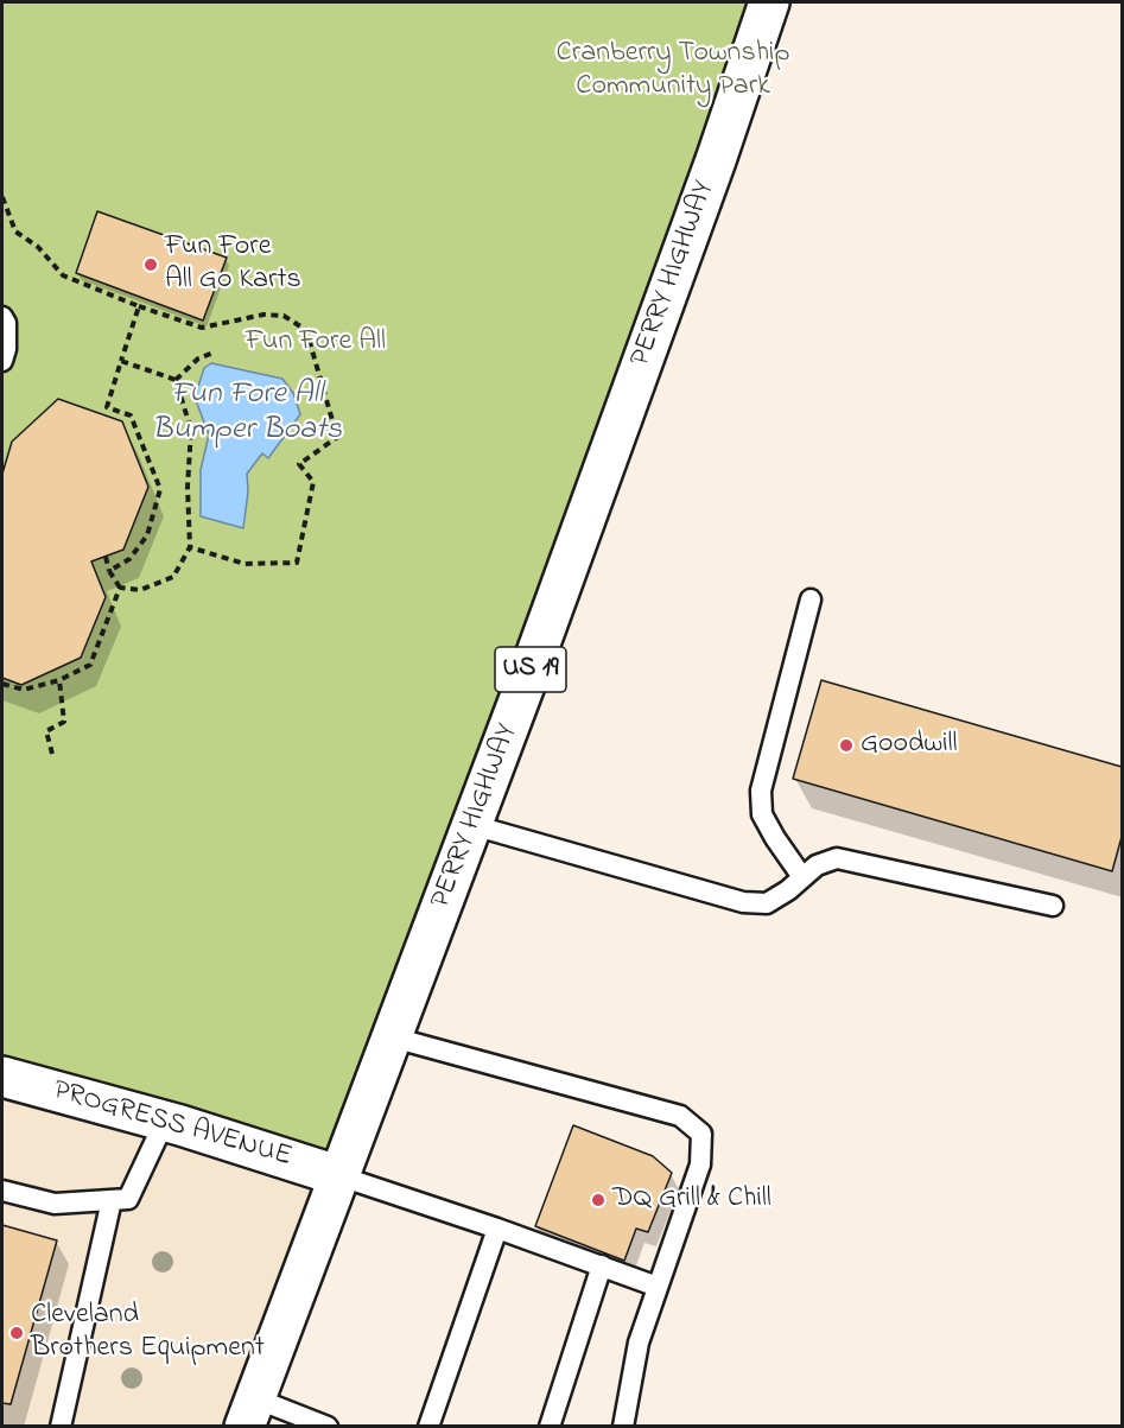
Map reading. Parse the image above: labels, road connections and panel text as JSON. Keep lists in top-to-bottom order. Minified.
{"streets":{"main road":["PERRY HIGHWAY","US 19","PROGRESS AVENUE"]},"crossings":[["PERRY HIGHWAY","PROGRESS AVENUE"]],"water":["Fun Fore All Bumper Boats"],"parks":["Cranberry Township Community Park","Fun Fore All"],"places":["Fun Fore All Go Karts","Goodwill","DQ Grill & Chill","Cleveland Brothers Equipment"]}
